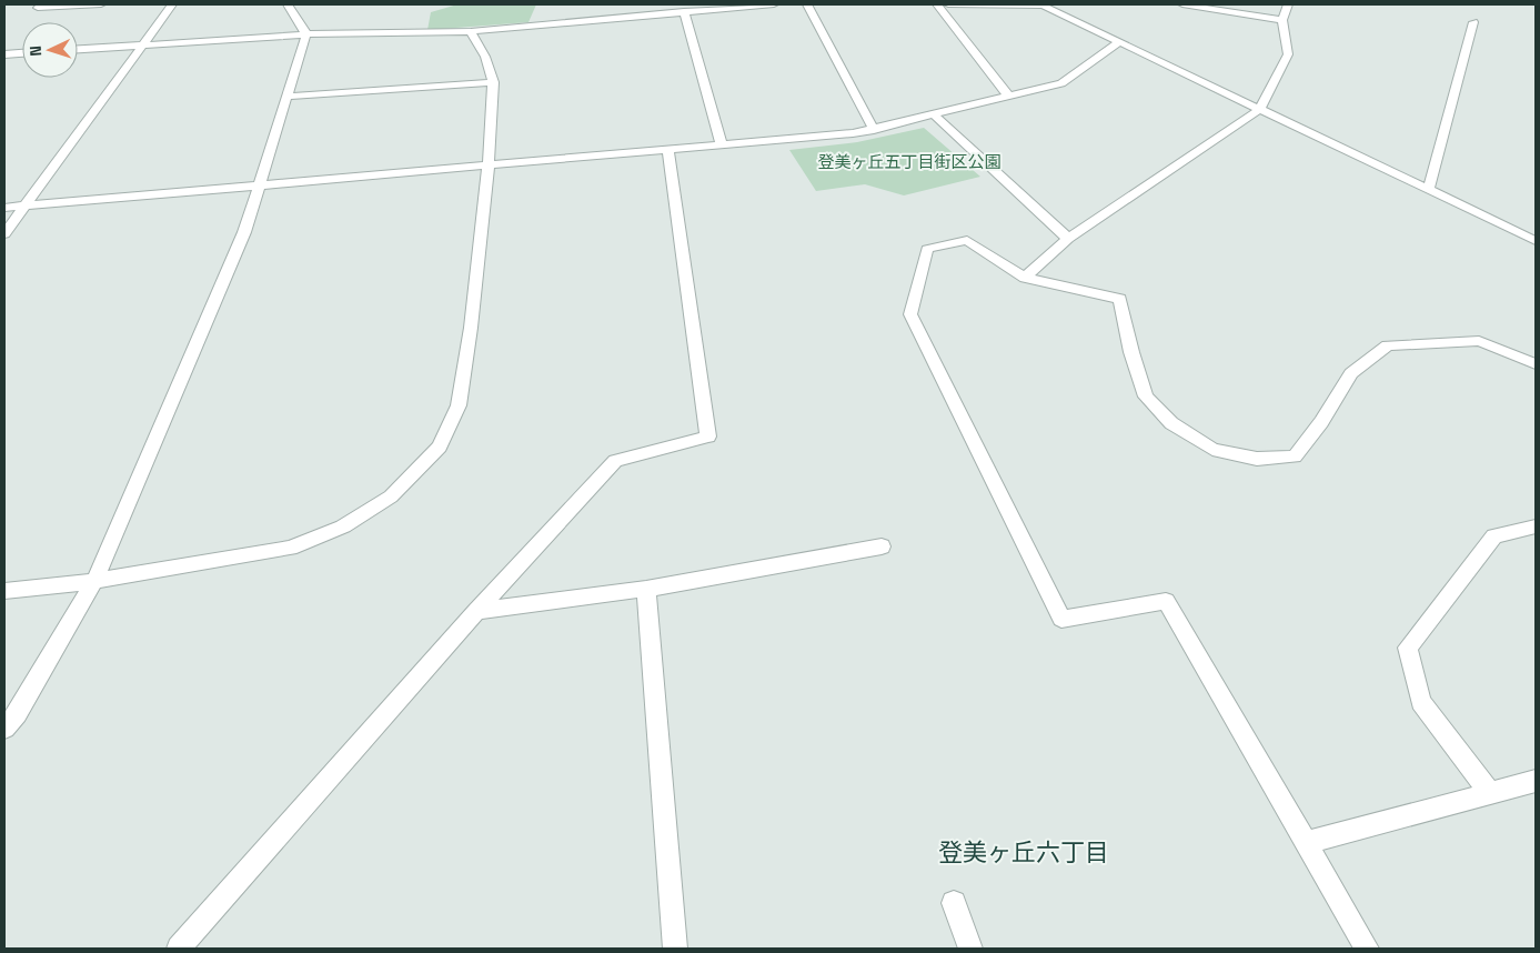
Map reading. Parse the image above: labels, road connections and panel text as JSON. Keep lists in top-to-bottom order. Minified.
{"districts":["登美ヶ丘六丁目"],"parks":["登美ヶ丘五丁目街区公園"],"north":"left"}
